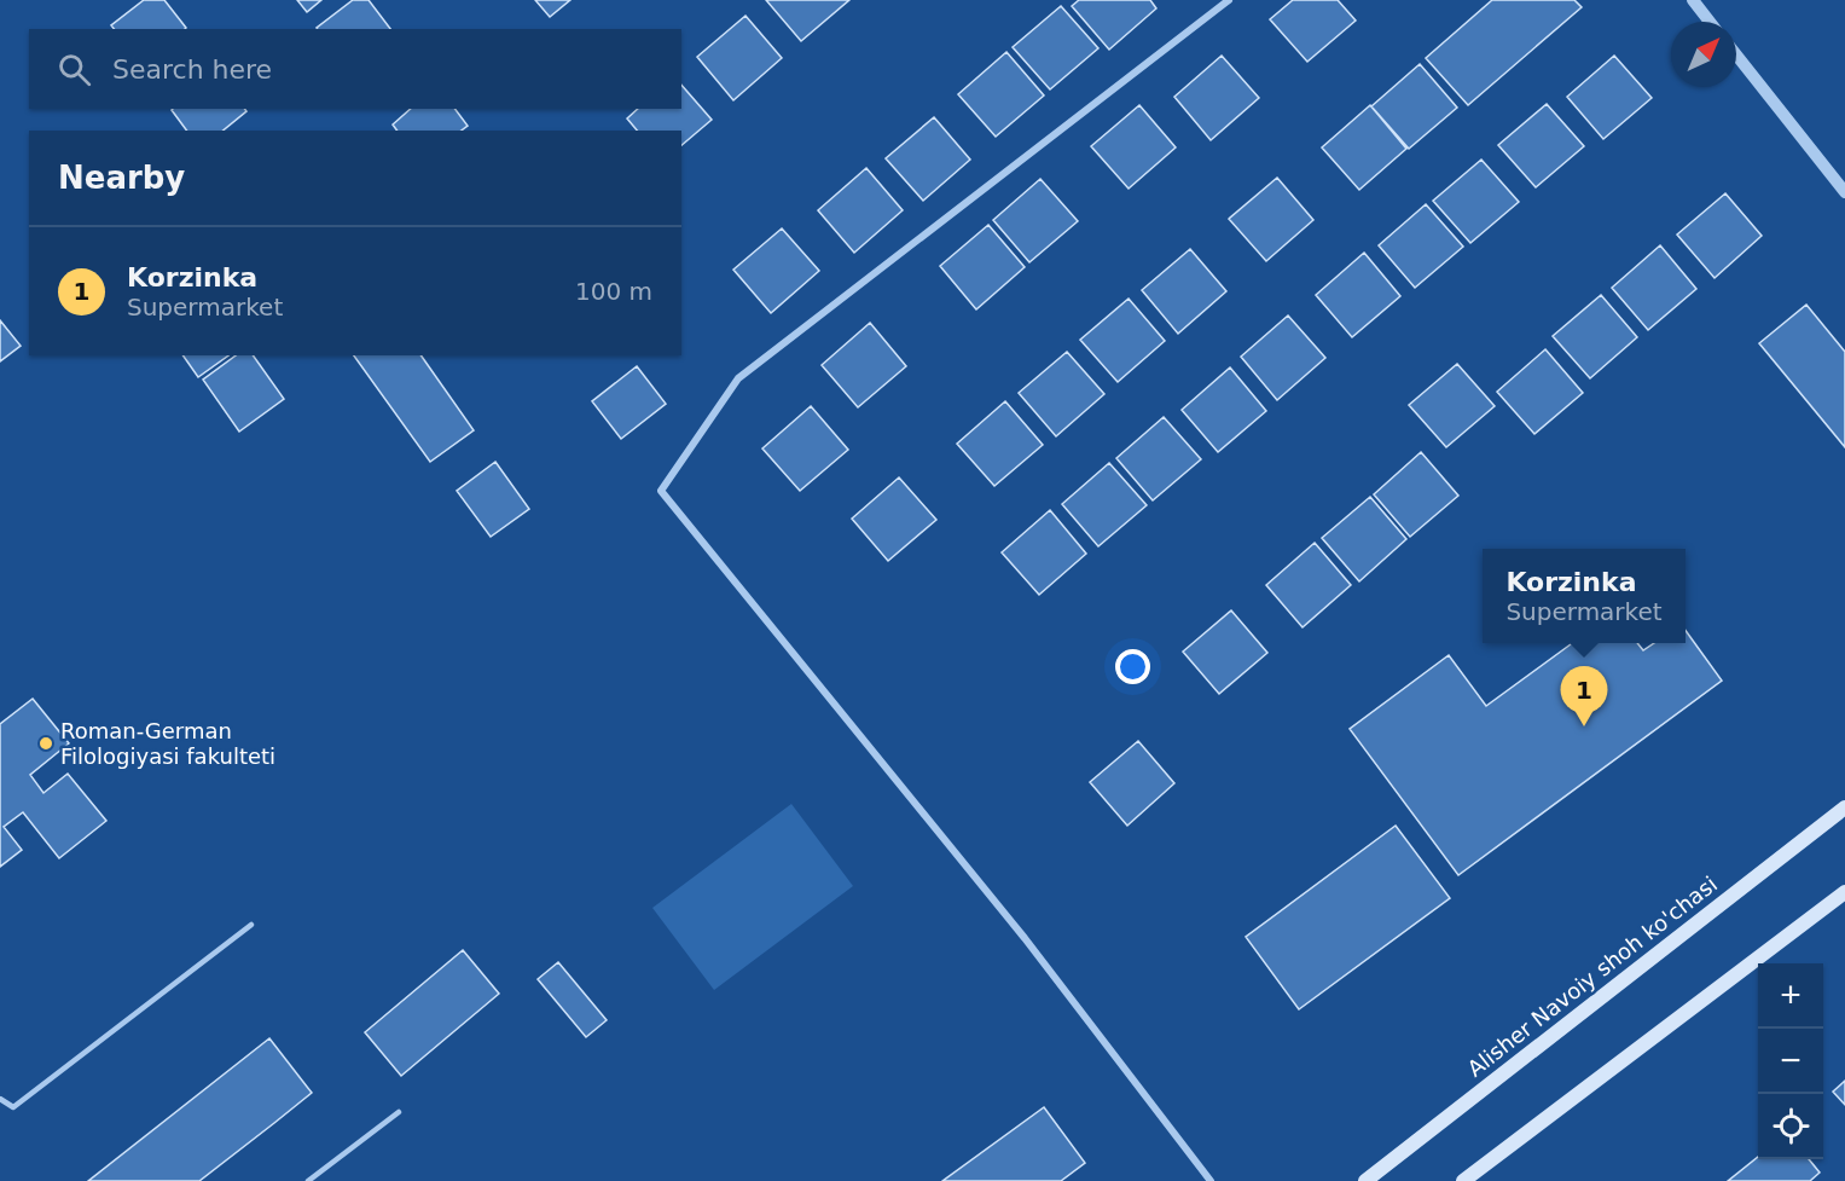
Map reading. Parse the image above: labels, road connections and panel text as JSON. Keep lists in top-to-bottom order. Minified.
{"streets":{"main road":["Alisher Navoiy shoh ko'chasi"]},"places":["Roman-German Filologiyasi fakulteti"],"north":"top right","page":{"search":"Search here","heading":"Nearby","list":[{"mark":"1","name":"Korzinka","note":"Supermarket","value":"100 m"}],"popup":["Korzinka","Supermarket"],"pins":"1","map_buttons":["+","−"]}}
